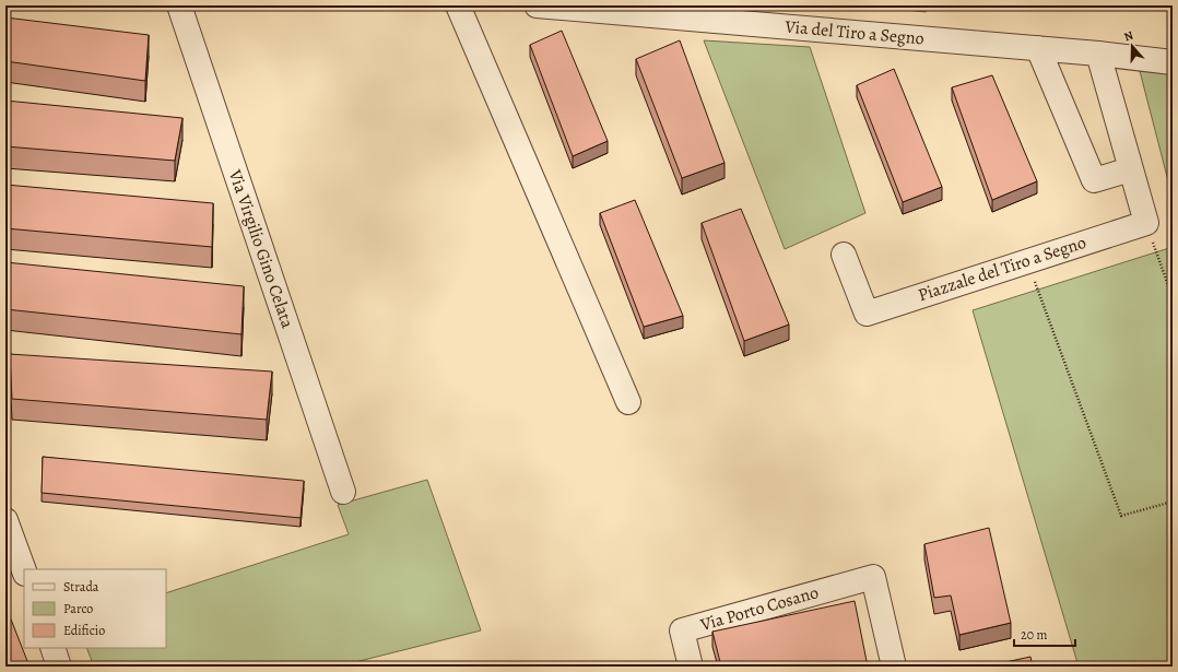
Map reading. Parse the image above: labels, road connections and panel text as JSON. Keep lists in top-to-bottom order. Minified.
{"streets":{"street":["Via del Tiro a Segno","Via Virgilio Gino Celata","Piazzale del Tiro a Segno","Via Porto Cosano"]},"legend":["Strada","Parco","Edificio"],"scale_bar":"20 m","north":"top"}
